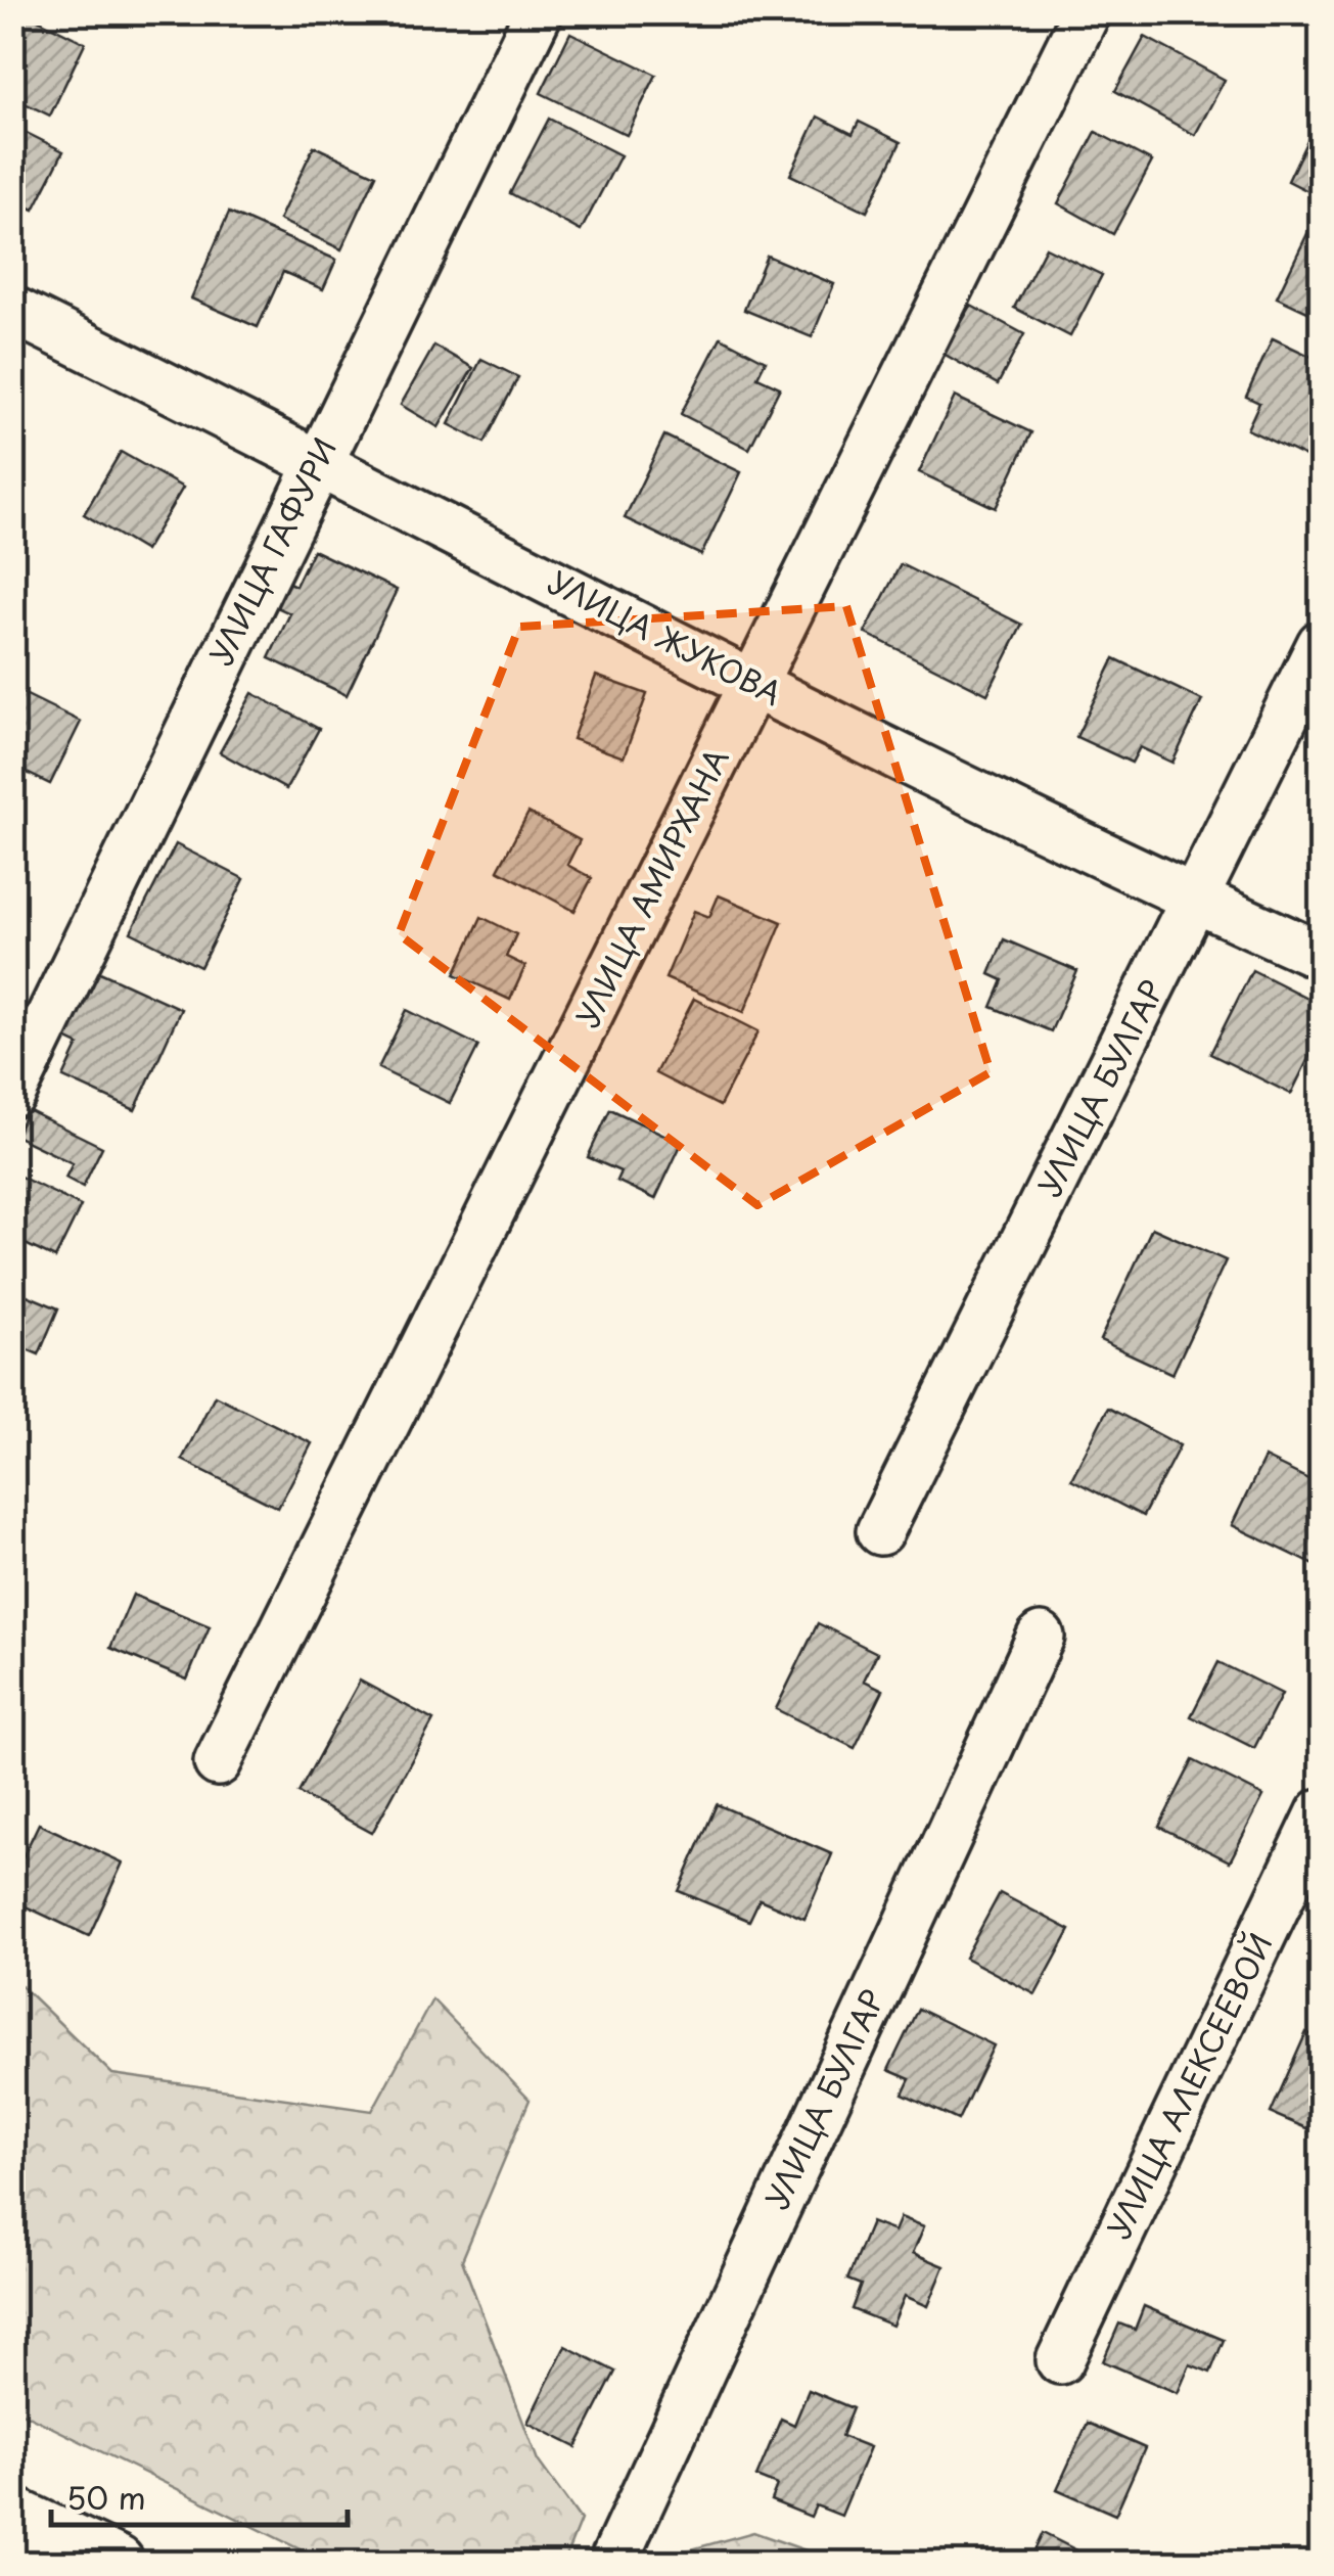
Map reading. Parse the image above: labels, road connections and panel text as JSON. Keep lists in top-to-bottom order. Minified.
{"streets":{"street":["УЛИЦА ГАФУРИ","УЛИЦА ЖУКОВА","УЛИЦА АМИРХАНА","УЛИЦА БУЛГАР","УЛИЦА АЛЕКСЕЕВОЙ"]},"crossings":[["УЛИЦА ГАФУРИ","УЛИЦА ЖУКОВА"],["УЛИЦА ЖУКОВА","УЛИЦА АМИРХАНА"],["УЛИЦА ЖУКОВА","УЛИЦА БУЛГАР"]],"scale_bar":"50 m"}
